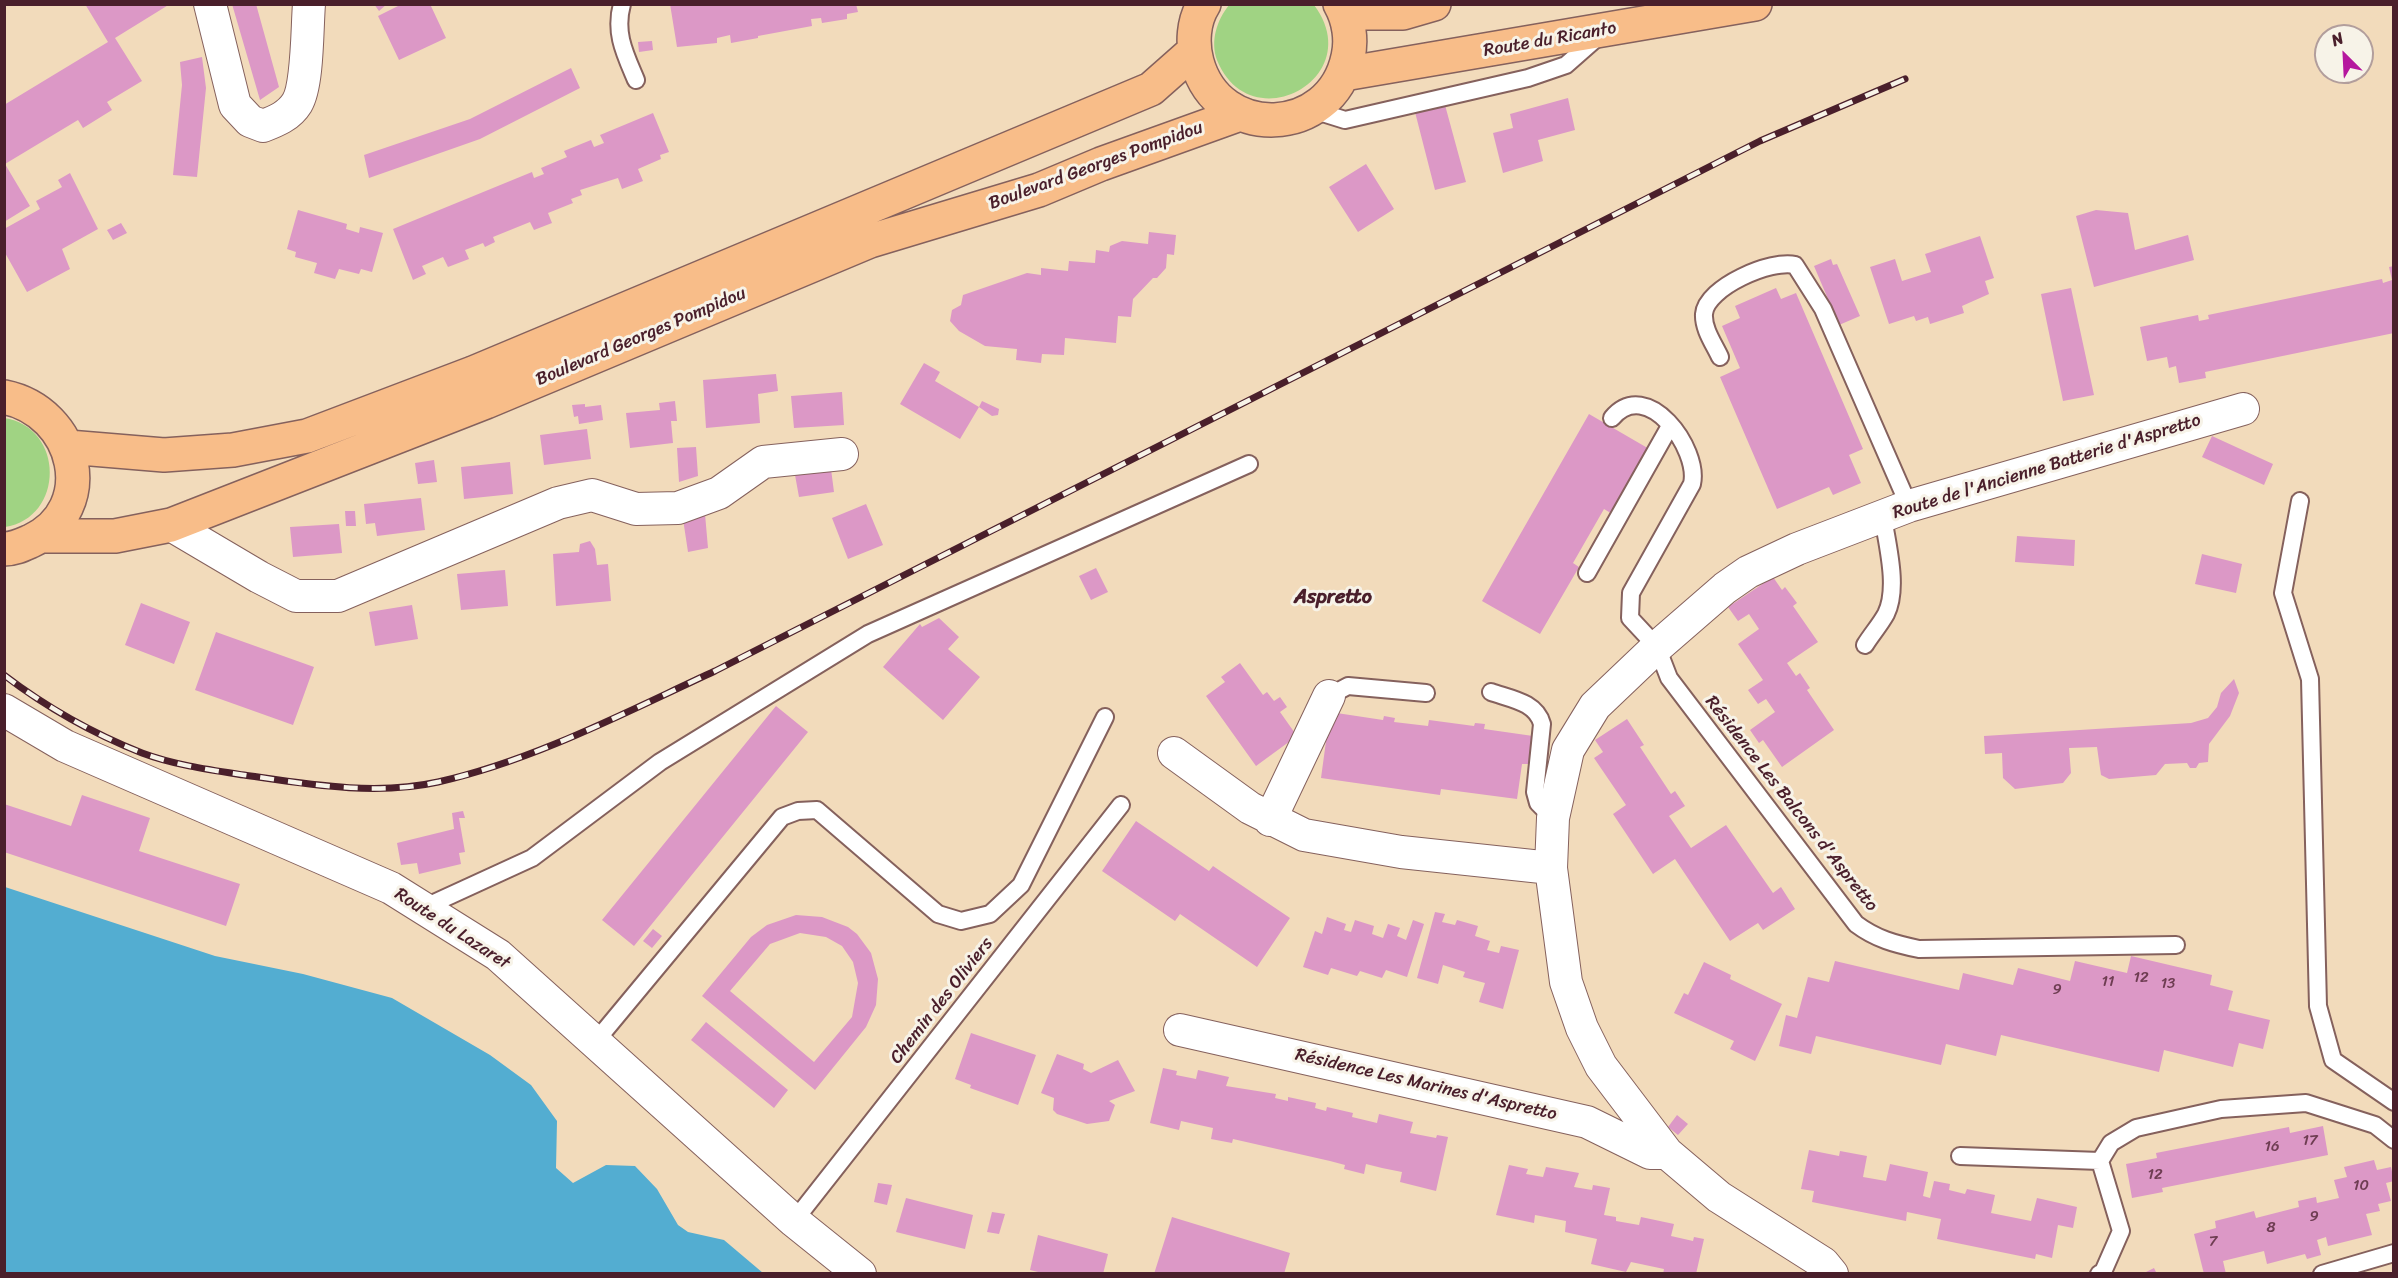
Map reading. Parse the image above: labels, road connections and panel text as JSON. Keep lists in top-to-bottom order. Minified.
{"streets":{"main road":["Route du Ricanto","Boulevard Georges Pompidou"],"street":["Route de l'Ancienne Batterie d'Aspretto","Route du Lazaret","Résidence Les Marines d'Aspretto"],"lane":["Résidence Les Balcons d'Aspretto","Chemin des Oliviers"]},"crossings":[["Route de l'Ancienne Batterie d'Aspretto","Résidence Les Balcons d'Aspretto"],["Route de l'Ancienne Batterie d'Aspretto","Résidence Les Marines d'Aspretto"],["Route du Lazaret","Chemin des Oliviers"]],"districts":["Aspretto"],"house_numbers":["12","11","13","9","17","16","12","10","9","8","7"],"north":"top left"}
